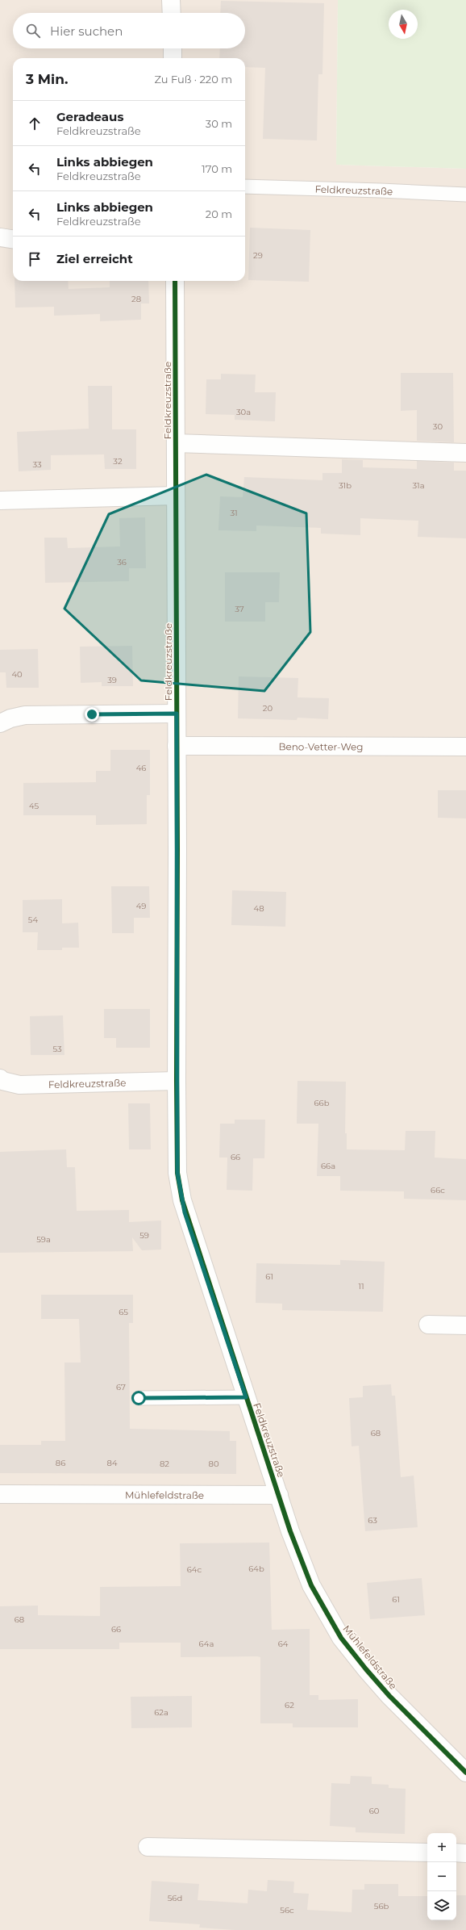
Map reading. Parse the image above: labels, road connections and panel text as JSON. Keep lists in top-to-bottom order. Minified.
{"streets":{"street":["Feldkreuzstraße","Beno-Vetter-Weg","Mühlefeldstraße"]},"crossings":[["Feldkreuzstraße","Beno-Vetter-Weg"],["Feldkreuzstraße","Mühlefeldstraße"]],"house_numbers":["29","28","30a","30","32","33","31b","31a","31","36","37","40","39","20","46","45","49","48","54","53","66b","66","66a","66c","59","59a","61","11","65","67","68","86","84","82","80","63","64b","64c","61","68","66","64a","64","62","62a","60","56d","56b","56c"],"north":"bottom","page":{"search":"Hier suchen","heading":["3 Min.","Zu Fuß · 220 m"],"list":[["Geradeaus","Feldkreuzstraße","30 m"],["Links abbiegen","Feldkreuzstraße","170 m"],["Links abbiegen","Feldkreuzstraße","20 m"],"Ziel erreicht"],"map_buttons":["+","−"]}}
